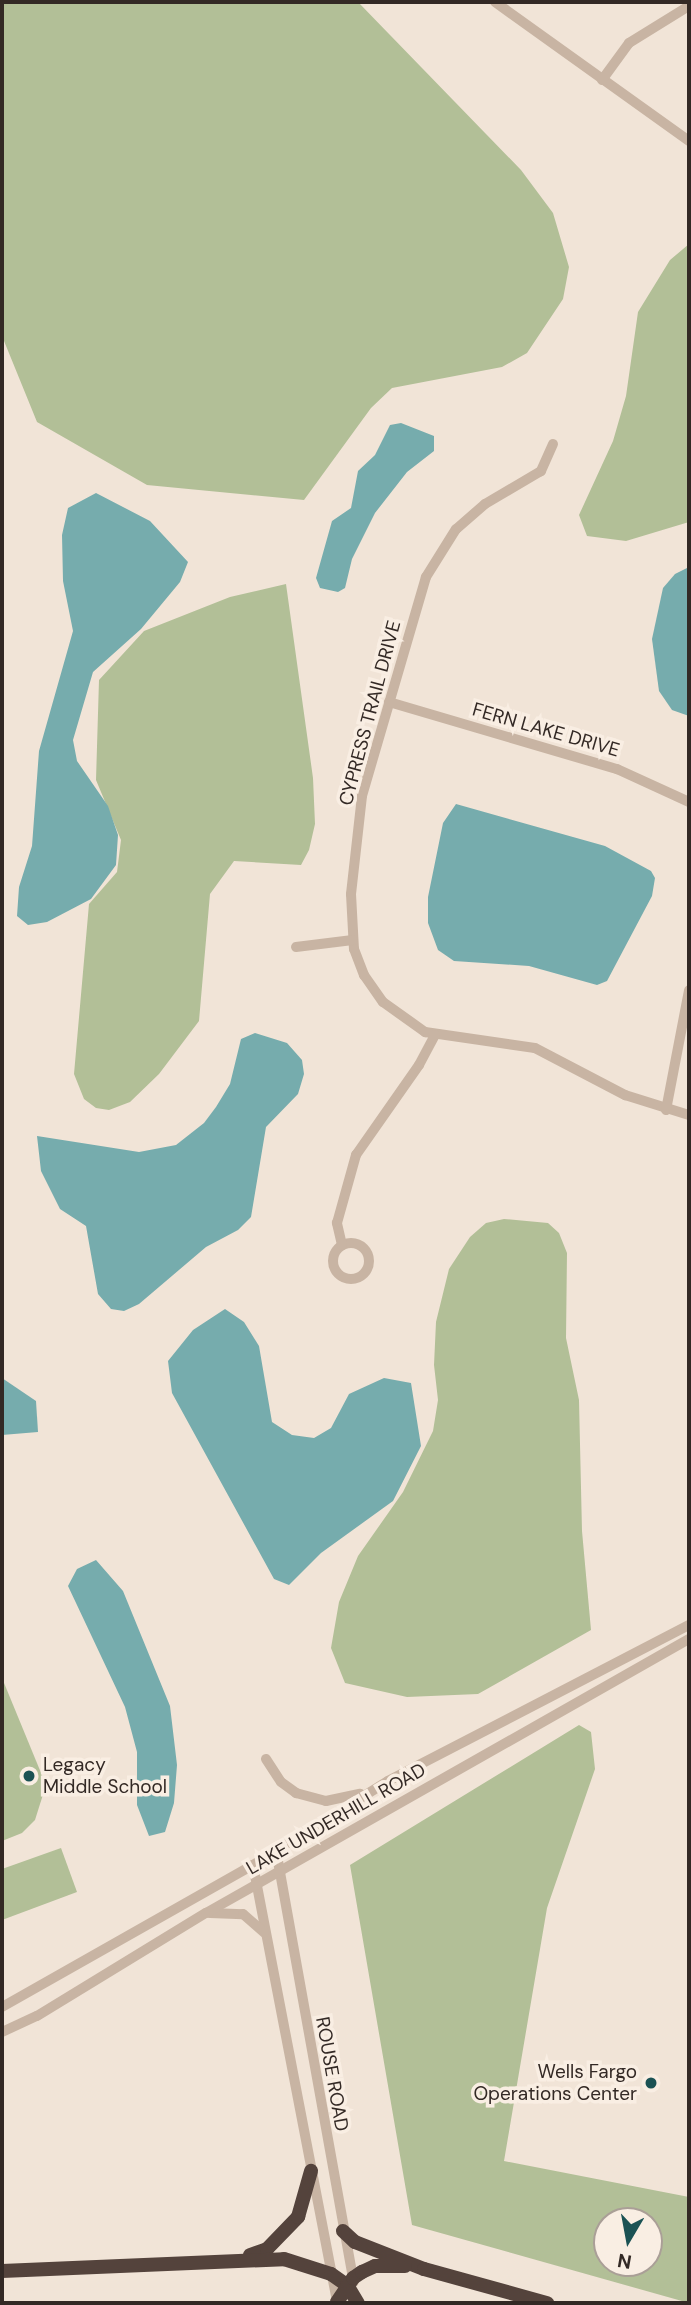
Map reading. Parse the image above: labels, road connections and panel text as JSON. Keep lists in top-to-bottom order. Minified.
{"streets":{"street":["CYPRESS TRAIL DRIVE","FERN LAKE DRIVE","LAKE UNDERHILL ROAD","ROUSE ROAD"]},"crossings":[["CYPRESS TRAIL DRIVE","FERN LAKE DRIVE"],["LAKE UNDERHILL ROAD","ROUSE ROAD"]],"places":["Legacy Middle School","Wells Fargo Operations Center"],"north":"bottom"}
